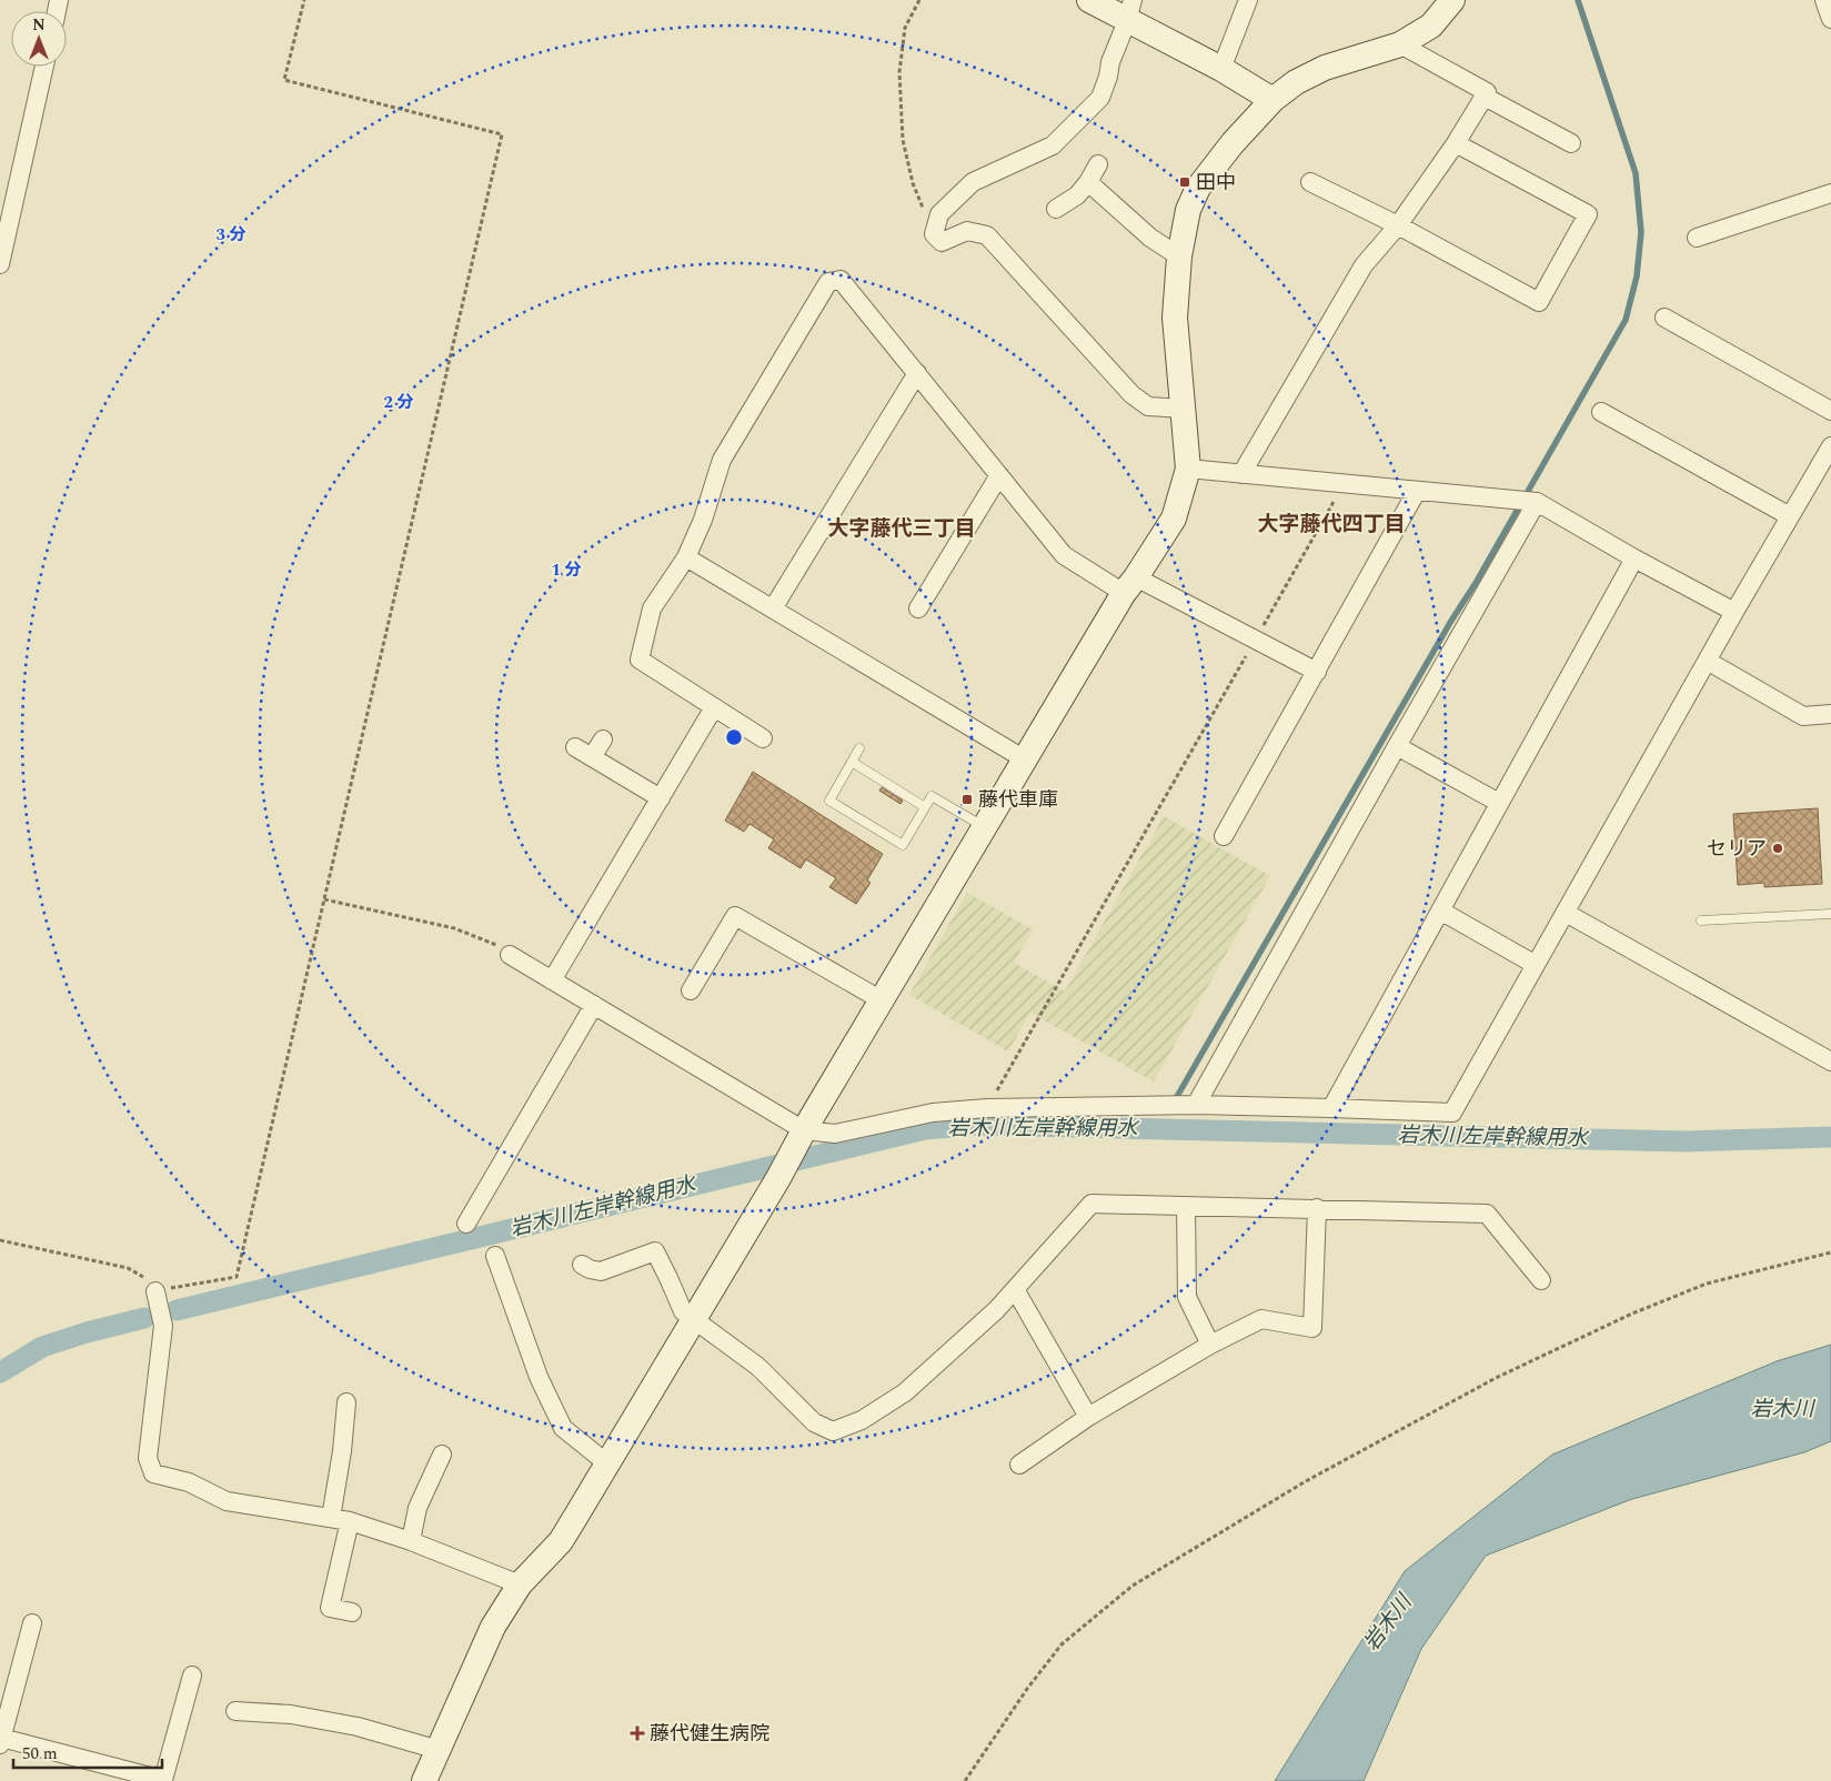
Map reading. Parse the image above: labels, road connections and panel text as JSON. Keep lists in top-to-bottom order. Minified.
{"districts":["大字藤代四丁目","大字藤代三丁目"],"water":["岩木川左岸幹線用水","岩木川"],"places":{"transit":["田中","藤代車庫"],"other":["セリア"],"health":["藤代健生病院"]},"scale_bar":"50 m","north":"top","rings":["3 分","2 分","1 分"]}
